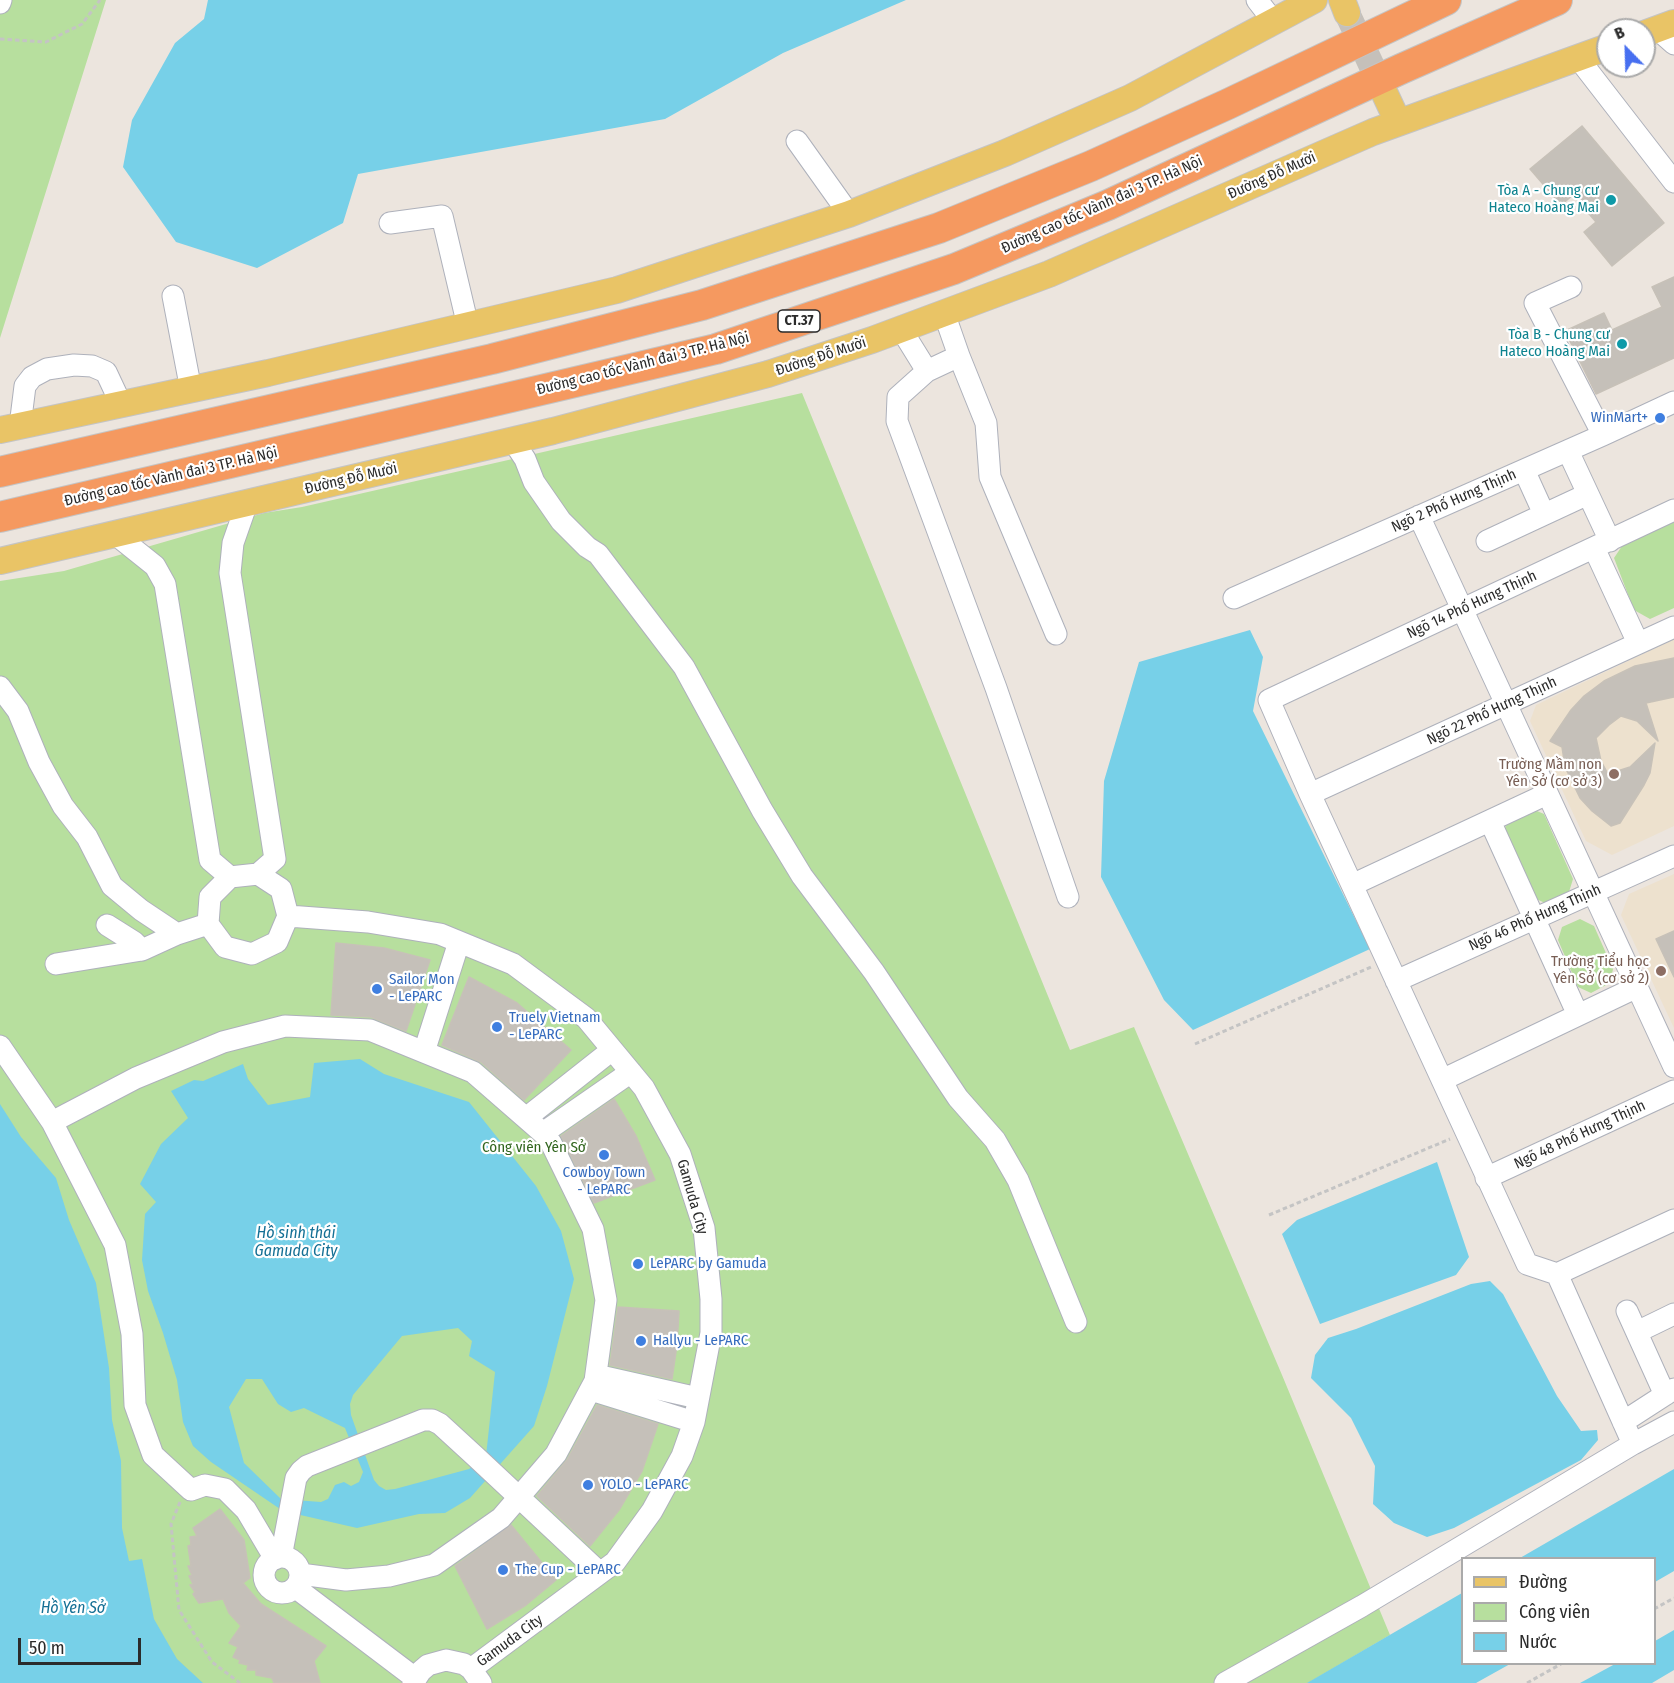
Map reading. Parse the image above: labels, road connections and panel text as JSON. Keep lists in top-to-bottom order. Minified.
{"streets":{"highway":["Đường cao tốc Vành đai 3 TP. Hà Nội","CT.37"],"main road":["Đường Đỗ Mười"],"street":["Ngõ 2 Phố Hưng Thịnh","Ngõ 14 Phố Hưng Thịnh","Ngõ 22 Phố Hưng Thịnh","Ngõ 46 Phố Hưng Thịnh","Ngõ 48 Phố Hưng Thịnh","Gamuda City"]},"crossings":[["Ngõ 14 Phố Hưng Thịnh","Ngõ 22 Phố Hưng Thịnh"]],"water":["Hồ sinh thái Gamuda City","Hồ Yên Sở"],"parks":["Công viên Yên Sở"],"places":["Tòa A - Chung cư Hateco Hoàng Mai","Tòa B - Chung cư Hateco Hoàng Mai","WinMart+","Trường Mầm non Yên Sở (cơ sở 3)","Trường Tiểu học Yên Sở (cơ sở 2)","Sailor Mon - LePARC","Truely Vietnam - LePARC","Cowboy Town - LePARC","LePARC by Gamuda","Hallyu - LePARC","YOLO - LePARC","The Cup - LePARC"],"legend":["Đường","Công viên","Nước"],"scale_bar":"50 m","north":"top left"}
